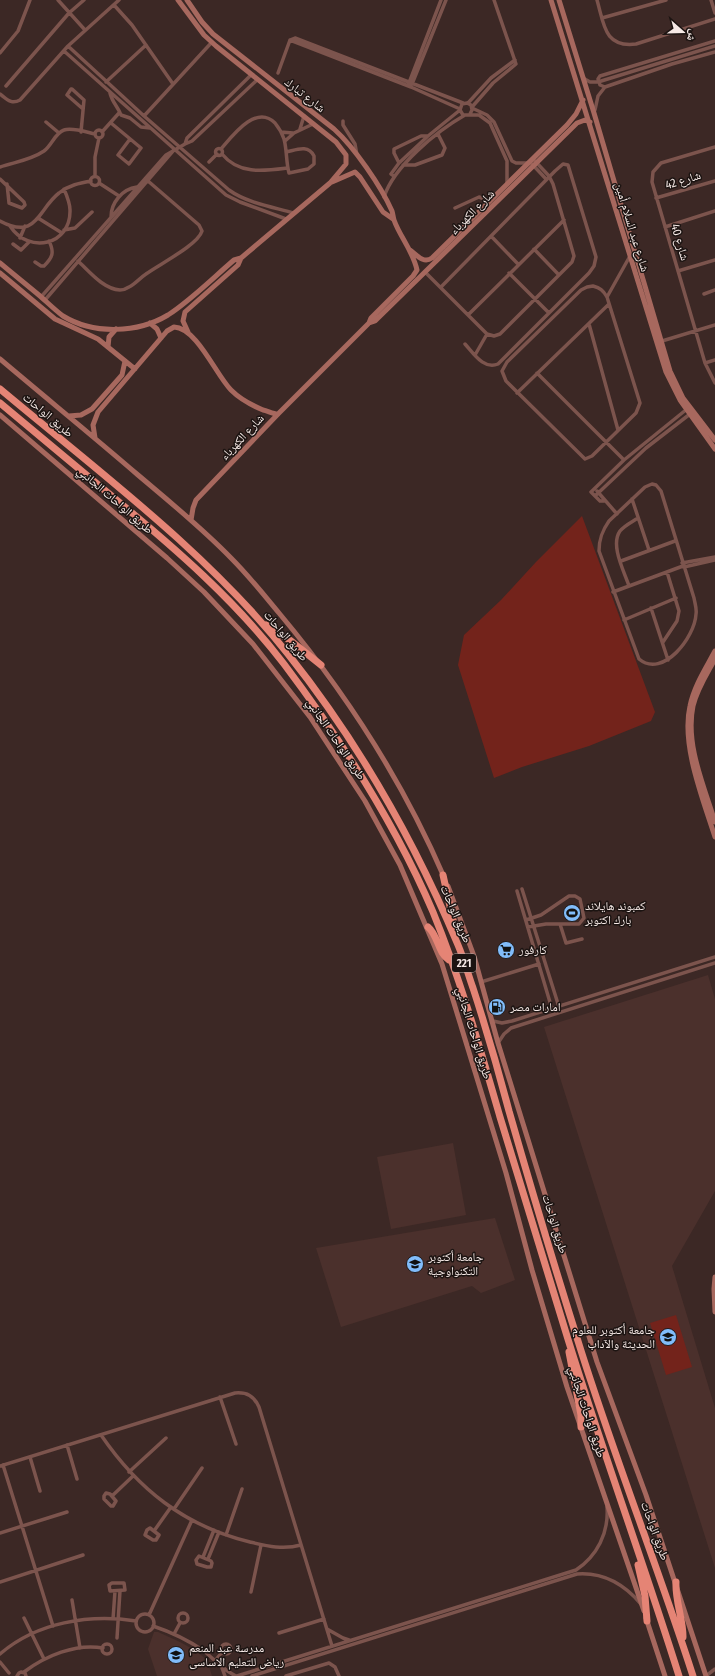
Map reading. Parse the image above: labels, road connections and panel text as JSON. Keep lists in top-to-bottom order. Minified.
{"streets":{"highway":["طريق الواحات","221"],"street":["شارع تبارك","شارع 42","شارع الكهرباء","شارع عبد السلام أمين","شارع 40","طريق الواحات الجانبي"]},"crossings":[["شارع تبارك","شارع الكهرباء"],["شارع 42","شارع 40"],["شارع الكهرباء","شارع عبد السلام أمين"]],"places":{"sports":["كمبوند هايلاند بارك اكتوبر"],"supermarket":["كارفور"],"fuel station":["امارات مصر"],"school or university":["جامعة أكتوبر التكنواوجية","جامعة أكتوبر للعلوم الحديثة والآداب","مدرسة عبد المنعم رياض للتعليم الاساسى"]},"north":"right"}
